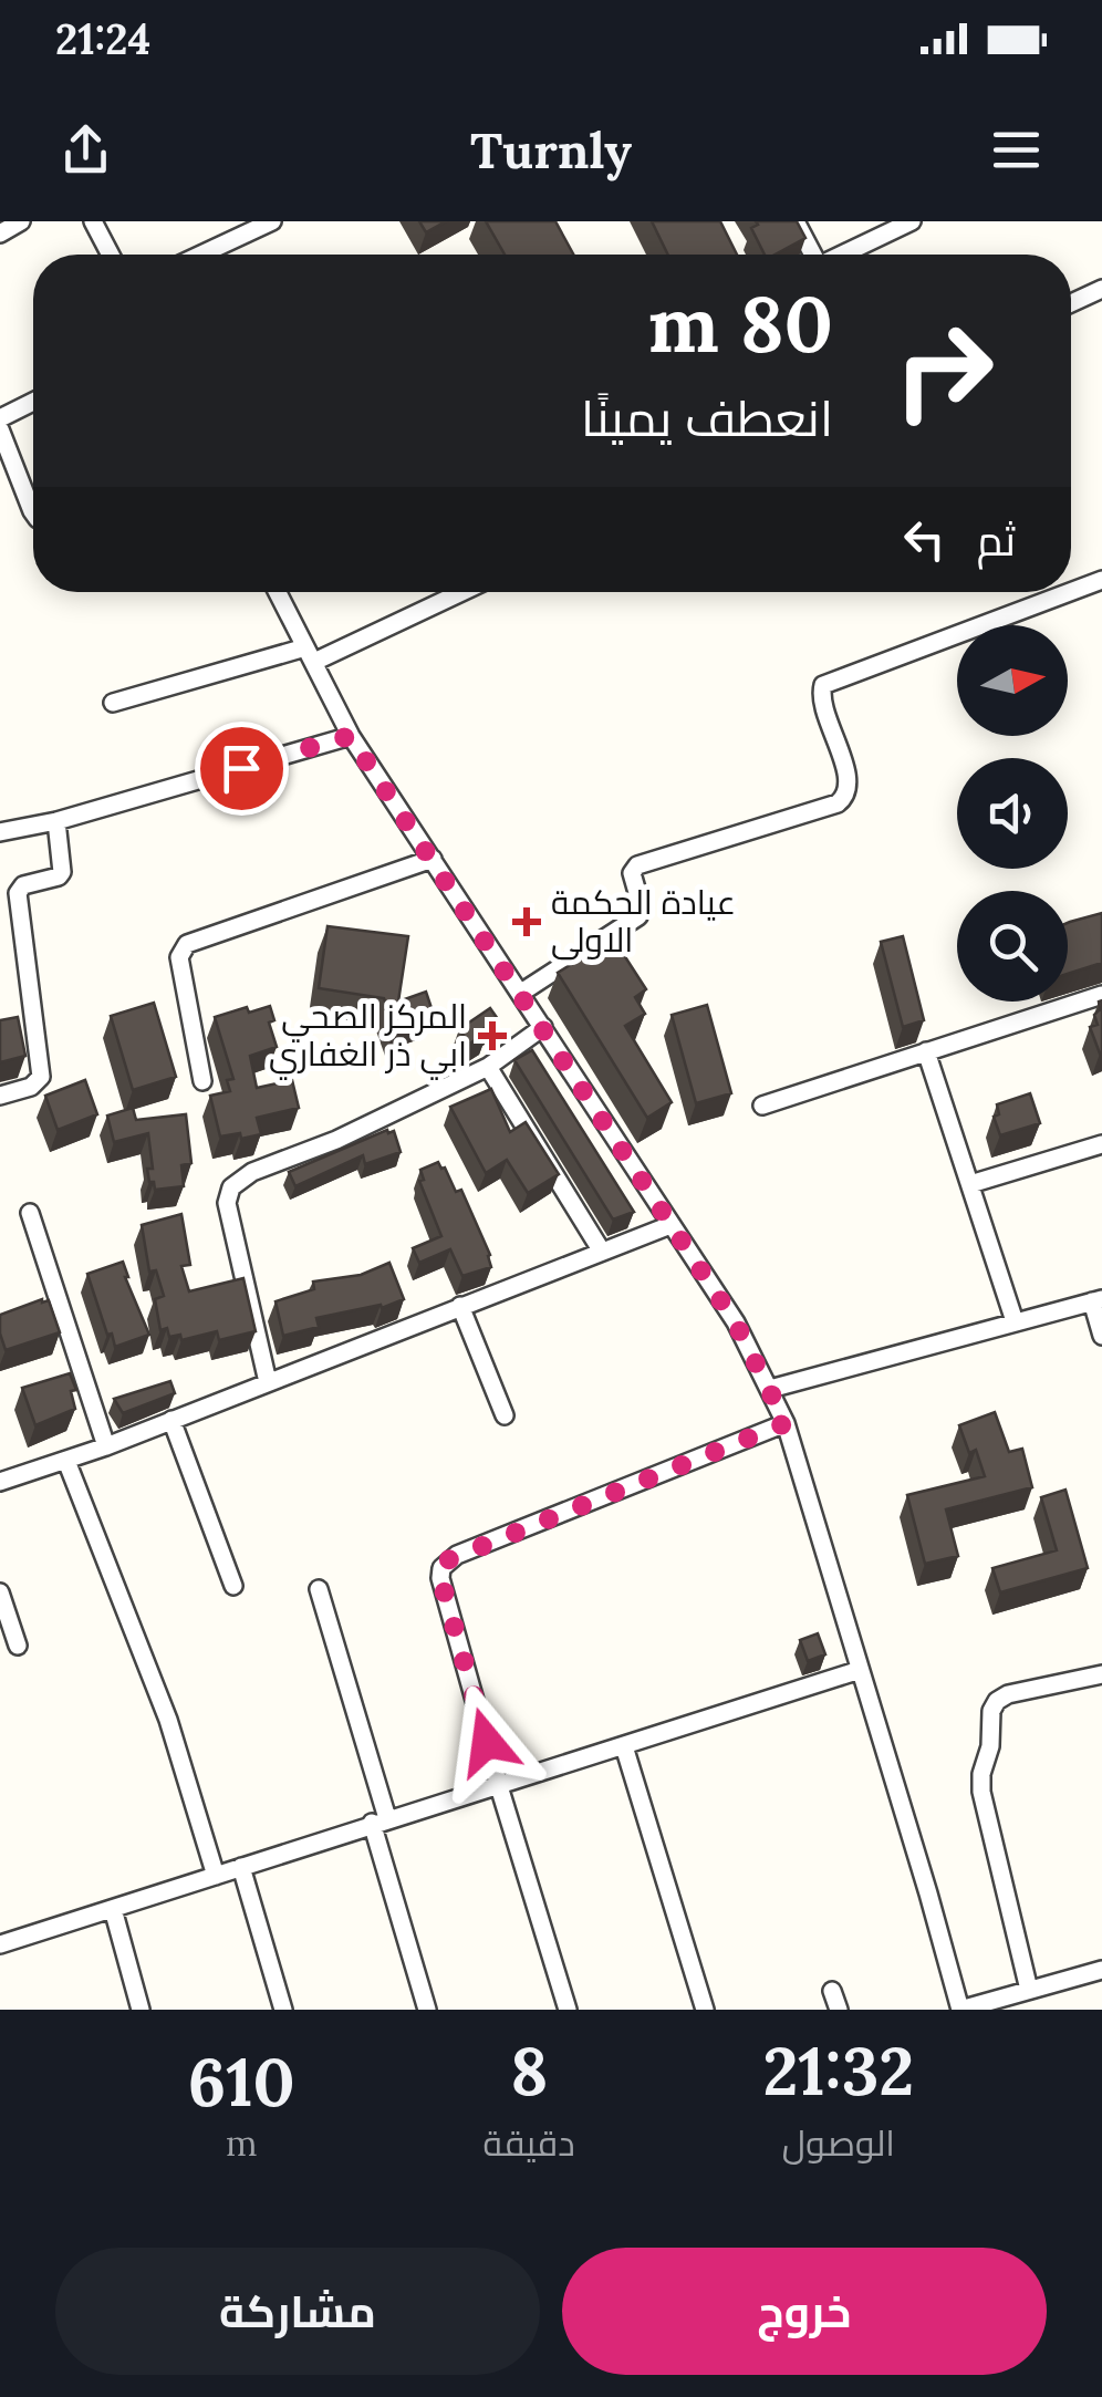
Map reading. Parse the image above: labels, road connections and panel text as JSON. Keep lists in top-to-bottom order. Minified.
{"places":{"health":["عيادة الحكمة الاولى","المركز الصحي ابي ذر الغفاري"]},"north":"right","page":{"status":"21:24","header":"Turnly","turn":["80 m","انعطف يمينًا"],"then":"ثم","eta":["21:32","الوصول","8","دقيقة","610","m"],"buttons":["خروج","مشاركة"]}}
